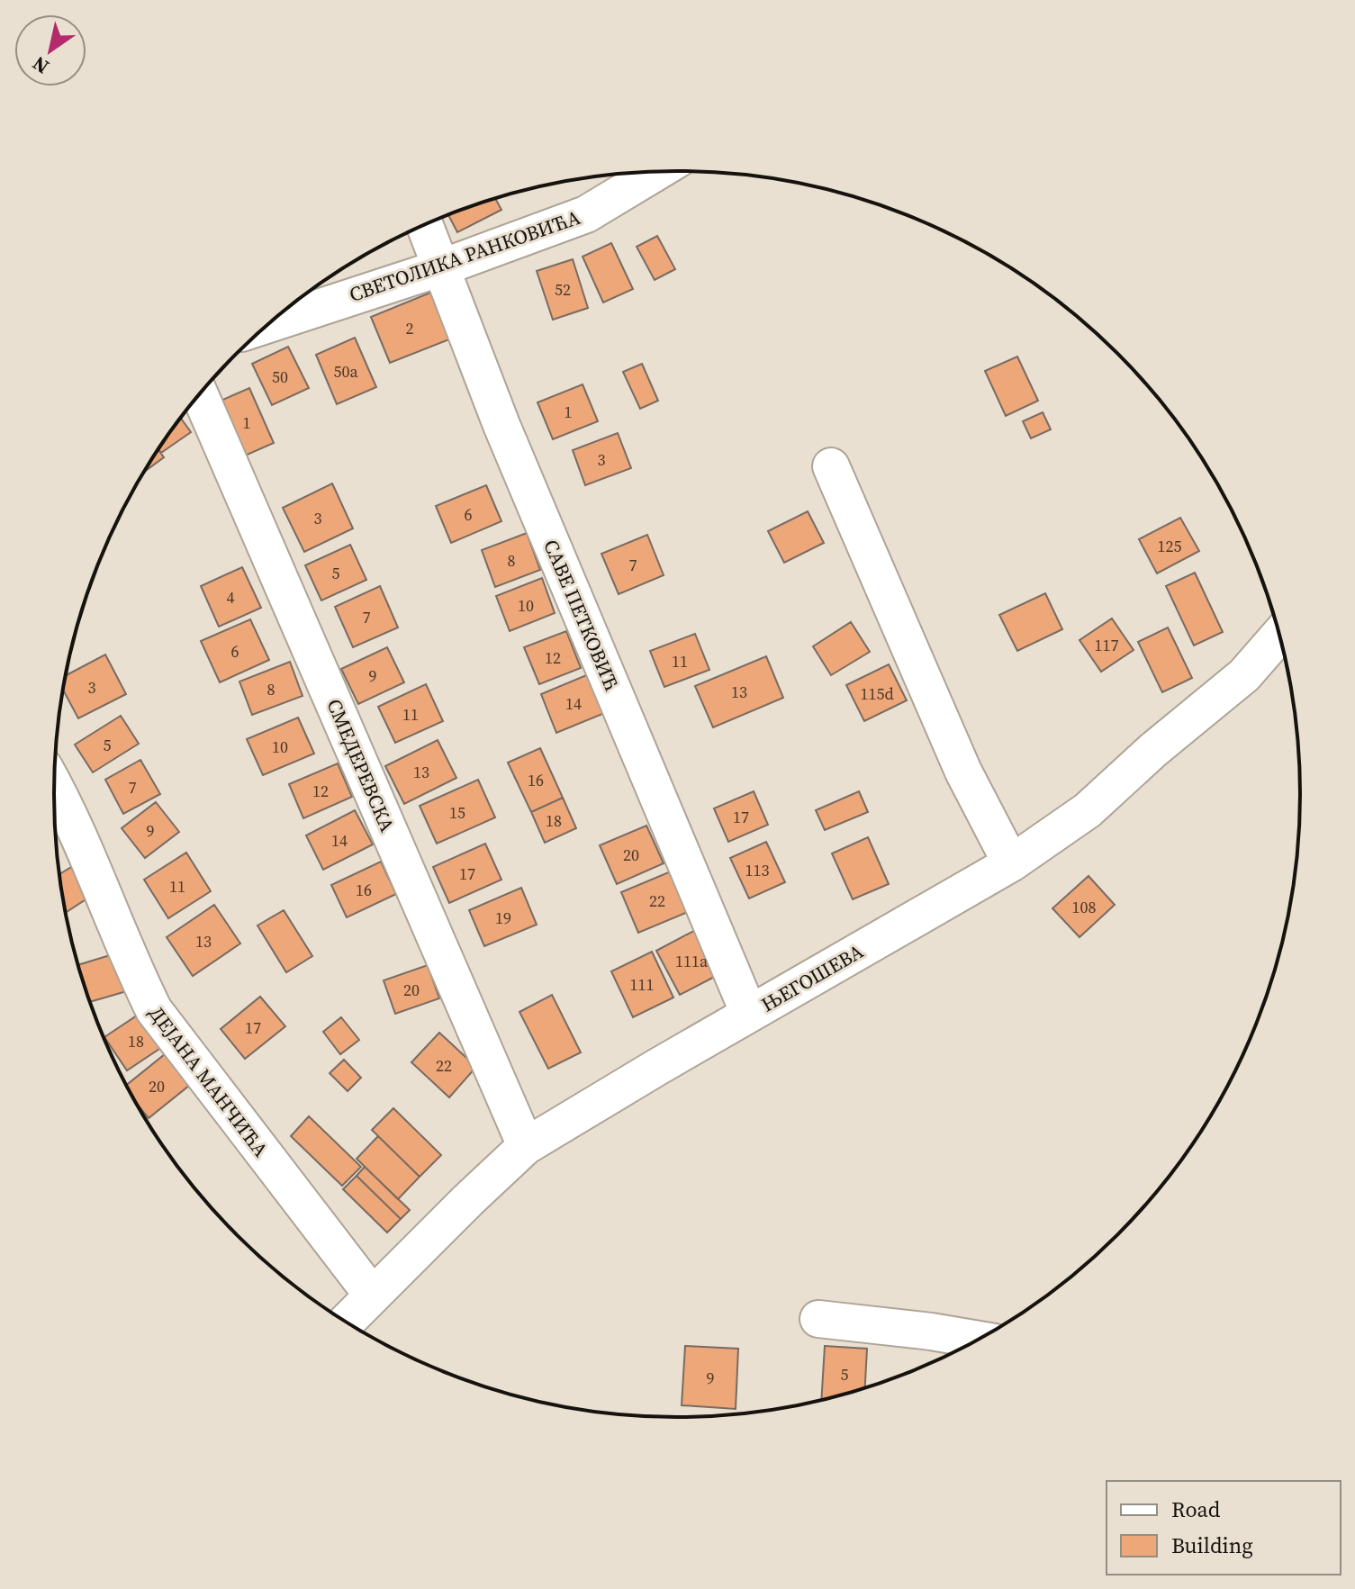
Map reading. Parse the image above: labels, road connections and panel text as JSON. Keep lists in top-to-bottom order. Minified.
{"streets":{"street":["СВЕТОЛИКА РАНКОВИЋА","САВЕ ПЕТКОВИЋ","СМЕДЕРЕВСКА","ЊЕГОШЕВА","ДЕЈАНА МАНЧИЋА"]},"crossings":[["СВЕТОЛИКА РАНКОВИЋА","САВЕ ПЕТКОВИЋ"],["САВЕ ПЕТКОВИЋ","ЊЕГОШЕВА"],["СМЕДЕРЕВСКА","ЊЕГОШЕВА"],["ЊЕГОШЕВА","ДЕЈАНА МАНЧИЋА"]],"house_numbers":["52","2","50a","50","1","1","3","6","3","125","8","7","5","4","10","7","117","6","12","11","9","3","8","13","115d","14","11","5","10","13","16","7","12","15","17","18","9","14","20","113","17","11","16","22","108","19","13","111a","111","20","17","18","22","20","5","9"],"legend":["Road","Building"],"north":"bottom left"}
